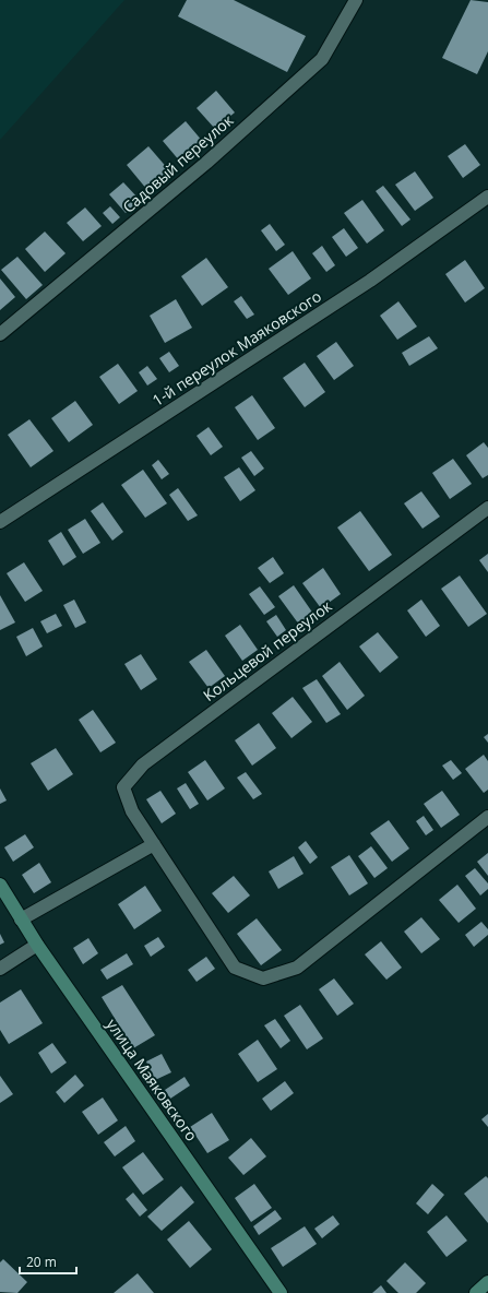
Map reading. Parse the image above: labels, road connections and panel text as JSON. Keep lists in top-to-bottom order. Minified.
{"streets":{"street":["Садовый переулок","1-й переулок Маяковского","Кольцевой переулок","улица Маяковского"]},"scale_bar":"20 m"}
